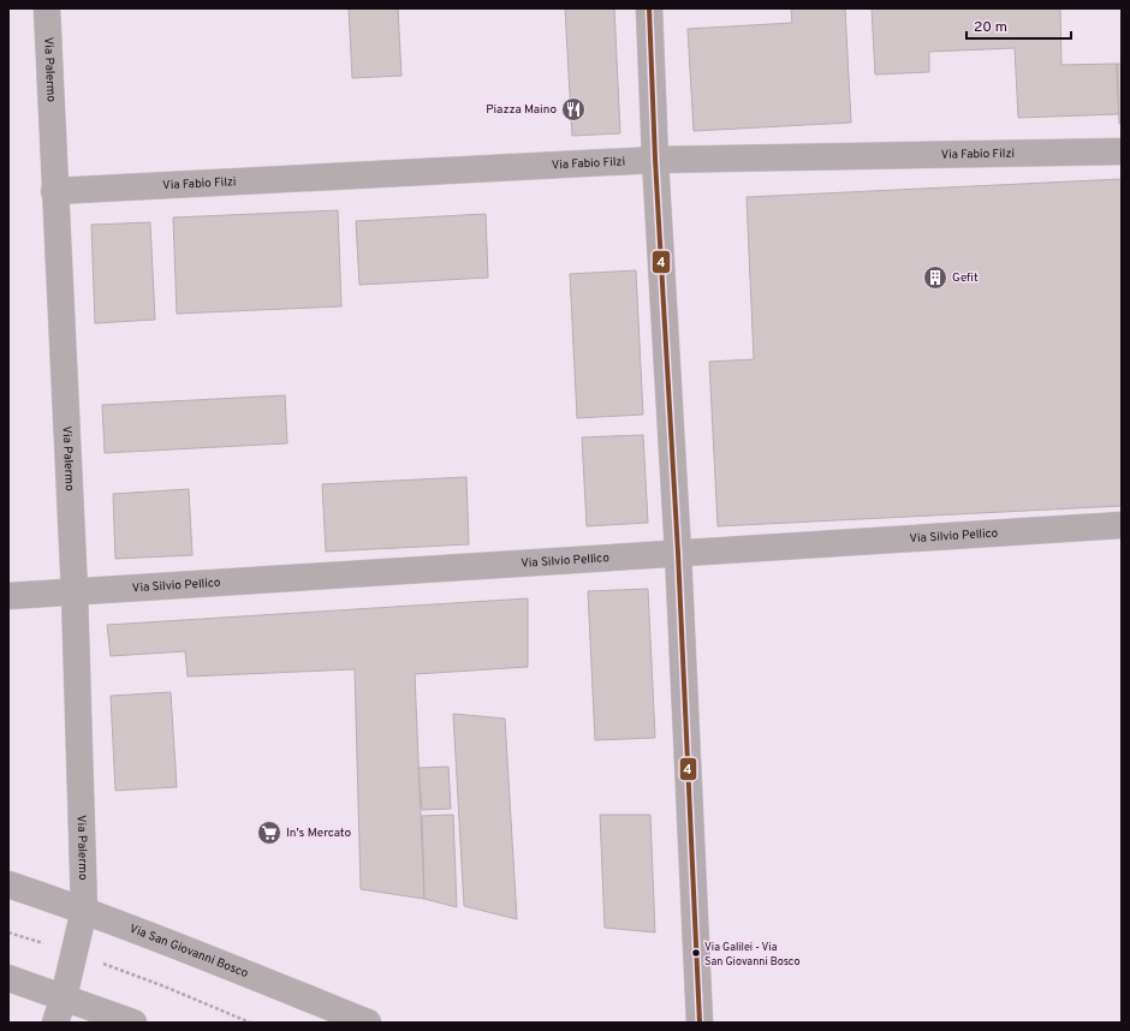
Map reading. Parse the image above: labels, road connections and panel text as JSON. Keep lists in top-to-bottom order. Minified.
{"streets":{"street":["Via Palermo","Via Fabio Filzi","Via Silvio Pellico","Via San Giovanni Bosco"]},"crossings":[["Via Palermo","Via Fabio Filzi"],["Via Palermo","Via Silvio Pellico"],["Via Palermo","Via San Giovanni Bosco"]],"places":{"restaurant":["Piazza Maino"],"building":["Gefit"],"supermarket":["In's Mercato"],"other":["Via Galilei - Via San Giovanni Bosco"]},"lines":["transit line 4"],"scale_bar":"20 m"}
